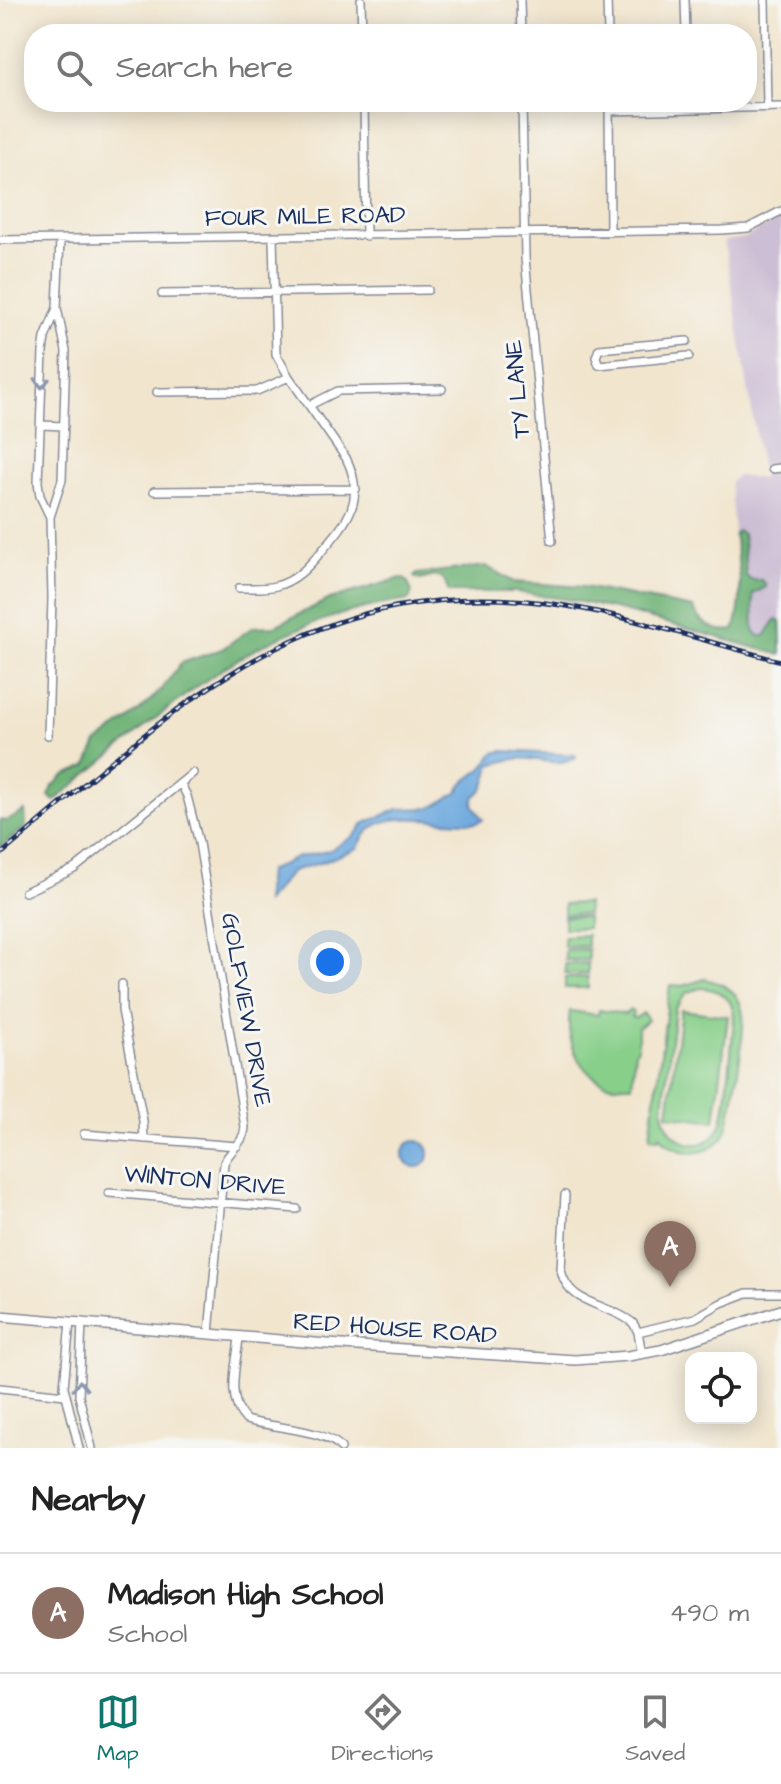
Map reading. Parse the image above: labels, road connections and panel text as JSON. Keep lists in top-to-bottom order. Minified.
{"streets":{"main road":["RED HOUSE ROAD"],"street":["FOUR MILE ROAD","TY LANE","GOLFVIEW DRIVE","WINTON DRIVE"]},"crossings":[["FOUR MILE ROAD","TY LANE"],["GOLFVIEW DRIVE","WINTON DRIVE"],["GOLFVIEW DRIVE","RED HOUSE ROAD"]],"page":{"search":"Search here","pins":"A","heading":"Nearby","list":[{"mark":"A","name":"Madison High School","note":"School","value":"490 m"}],"nav":["Map","Directions","Saved"]}}
